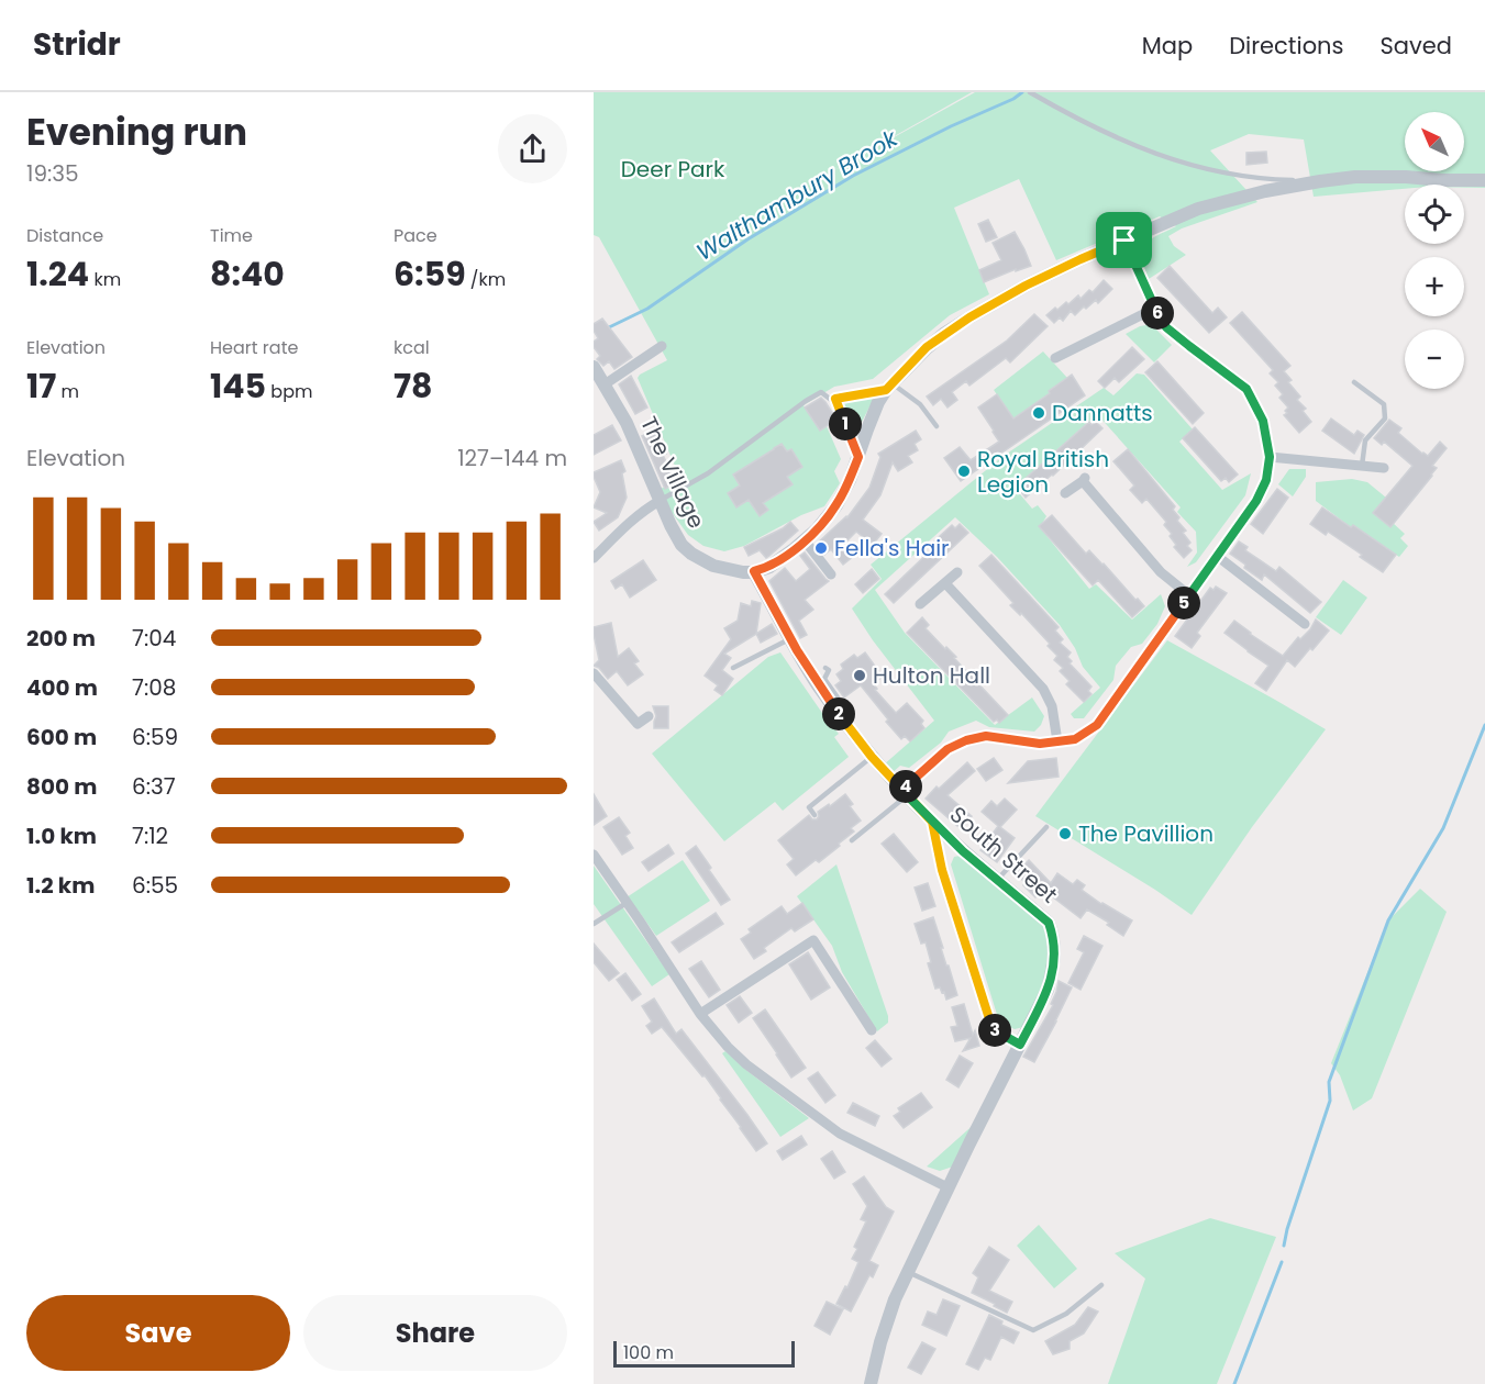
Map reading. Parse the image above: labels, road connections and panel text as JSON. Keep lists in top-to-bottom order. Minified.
{"streets":{"street":["The Village","South Street"]},"crossings":[["The Village","South Street"]],"water":["Walthambury Brook"],"parks":["Deer Park"],"places":["Dannatts","Royal British Legion","Fella's Hair","Hulton Hall","The Pavillion"],"scale_bar":"100 m","north":"top left","page":{"header":"Stridr","nav":["Map","Directions","Saved"],"heading":["Evening run","19:35"],"map_buttons":["+","−"],"stats":[["Distance","1.24 km"],["Time","8:40"],["Pace","6:59 /km"],["Elevation","17 m"],["Heart rate","145 bpm"],["kcal","78"]],"pins":["6","1","5","2","4","3"],"chart":["Elevation","127–144 m"],"list":[{"name":"200 m","note":"7:04"},{"name":"400 m","note":"7:08"},{"name":"600 m","note":"6:59"},{"name":"800 m","note":"6:37"},{"name":"1.0 km","note":"7:12"},{"name":"1.2 km","note":"6:55"}],"buttons":["Save","Share"],"scale":"100 m"}}
